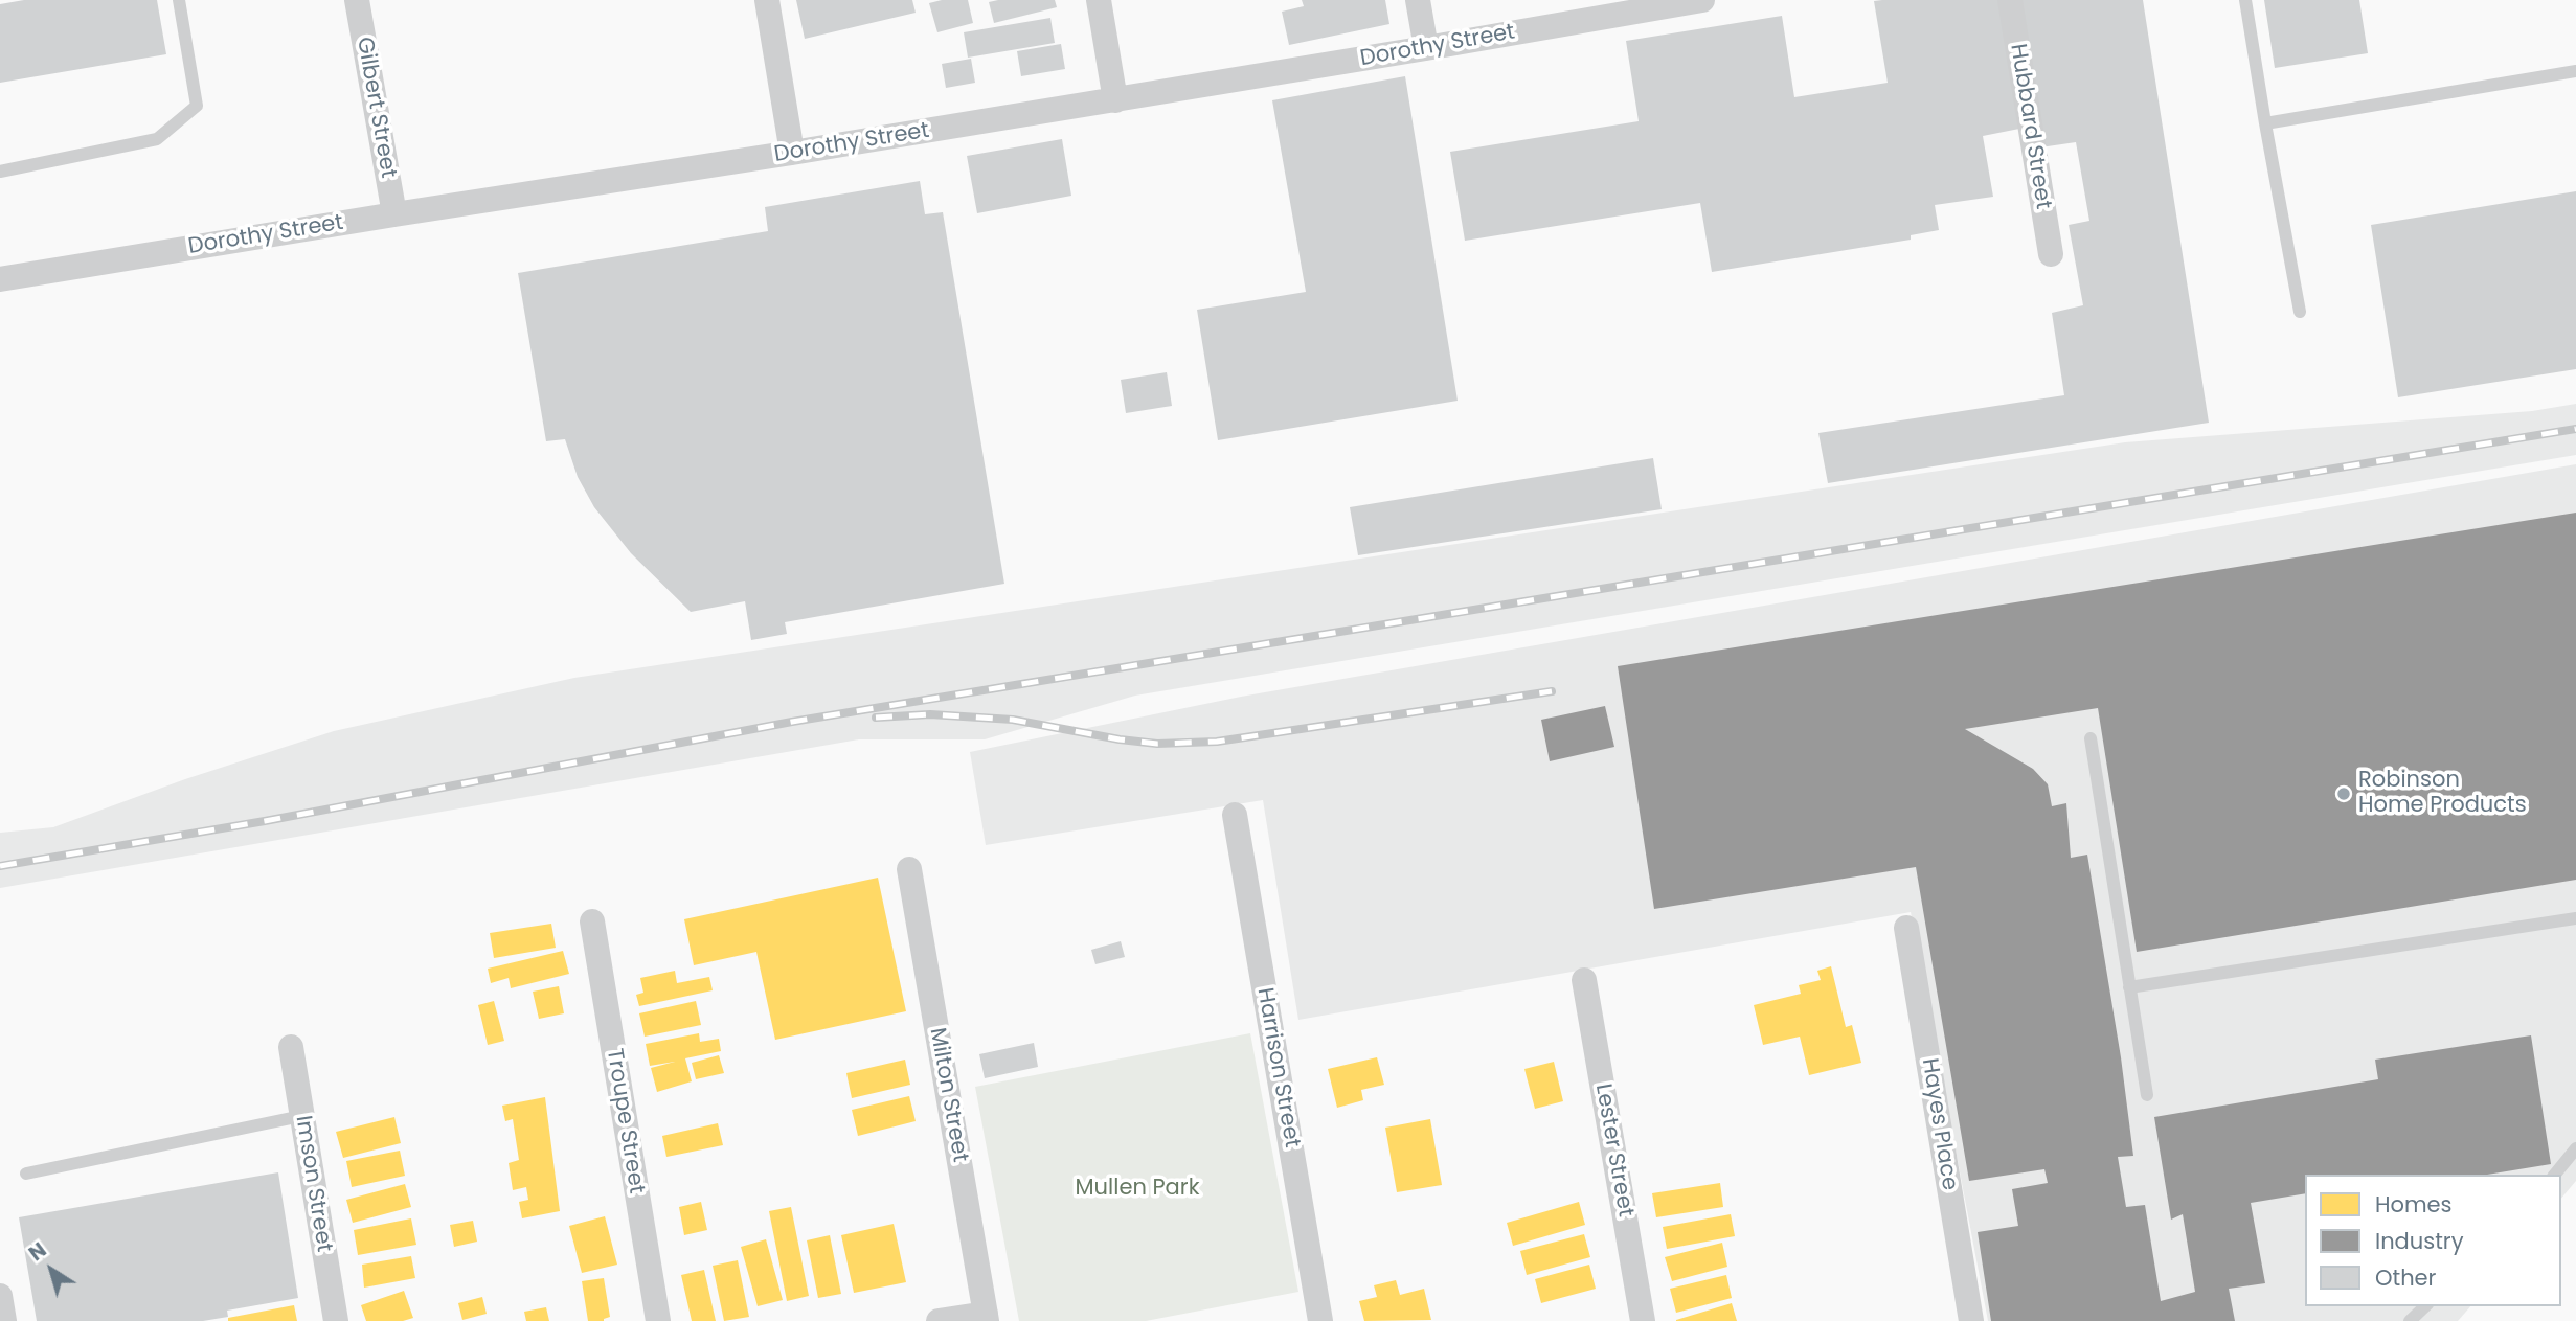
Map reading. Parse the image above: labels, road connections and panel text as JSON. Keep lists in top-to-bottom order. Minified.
{"streets":{"street":["Dorothy Street","Gilbert Street","Hubbard Street","Harrison Street","Milton Street","Troupe Street","Hayes Place","Lester Street","Imson Street"]},"crossings":[["Dorothy Street","Gilbert Street"]],"parks":["Mullen Park"],"places":["Robinson Home Products"],"legend":["Homes","Industry","Other"],"north":"top left"}
